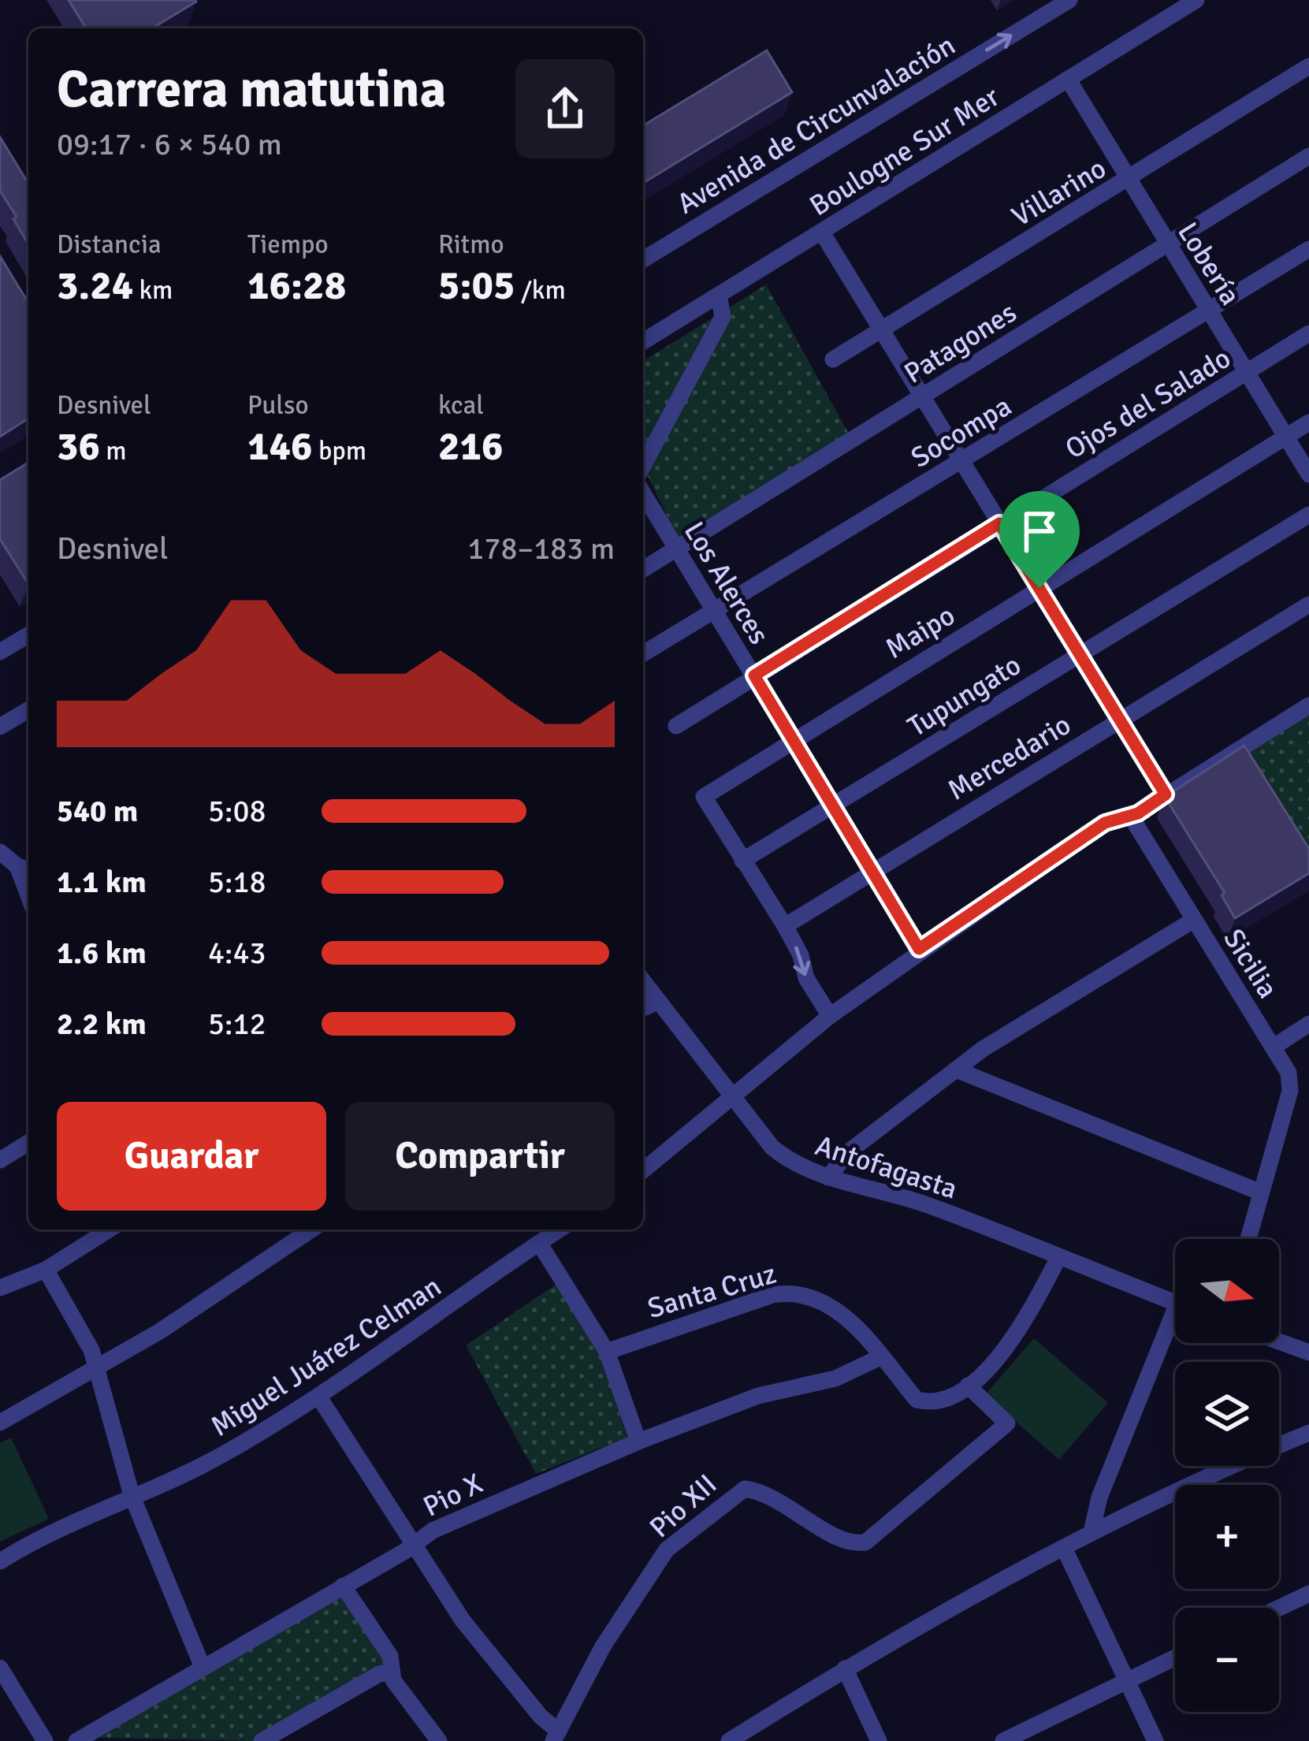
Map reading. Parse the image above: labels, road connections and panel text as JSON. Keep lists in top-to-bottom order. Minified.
{"streets":{"street":["Avenida de Circunvalación","Boulogne Sur Mer","Villarino","Lobería","Patagones","Ojos del Salado","Socompa","Los Alerces","Maipo","Tupungato","Mercedario","Sicilia","Antofagasta","Santa Cruz","Miguel Juárez Celman","Pio X","Pio XII"]},"crossings":[["Boulogne Sur Mer","Lobería"],["Villarino","Lobería"],["Lobería","Patagones"],["Lobería","Ojos del Salado"],["Lobería","Socompa"],["Lobería","Maipo"],["Patagones","Los Alerces"],["Ojos del Salado","Los Alerces"],["Socompa","Los Alerces"],["Los Alerces","Maipo"],["Los Alerces","Tupungato"],["Los Alerces","Mercedario"],["Maipo","Tupungato"],["Antofagasta","Santa Cruz"],["Santa Cruz","Pio X"],["Santa Cruz","Pio XII"]],"one_way":["Avenida de Circunvalación"],"north":"right","page":{"heading":["Carrera matutina","09:17 · 6 × 540 m"],"stats":[["Distancia","3.24 km"],["Tiempo","16:28"],["Ritmo","5:05 /km"],["Desnivel","36 m"],["Pulso","146 bpm"],["kcal","216"]],"chart":["Desnivel","178–183 m"],"list":[{"name":"540 m","note":"5:08"},{"name":"1.1 km","note":"5:18"},{"name":"1.6 km","note":"4:43"},{"name":"2.2 km","note":"5:12"}],"buttons":["Guardar","Compartir"],"map_buttons":["+","−"]}}
